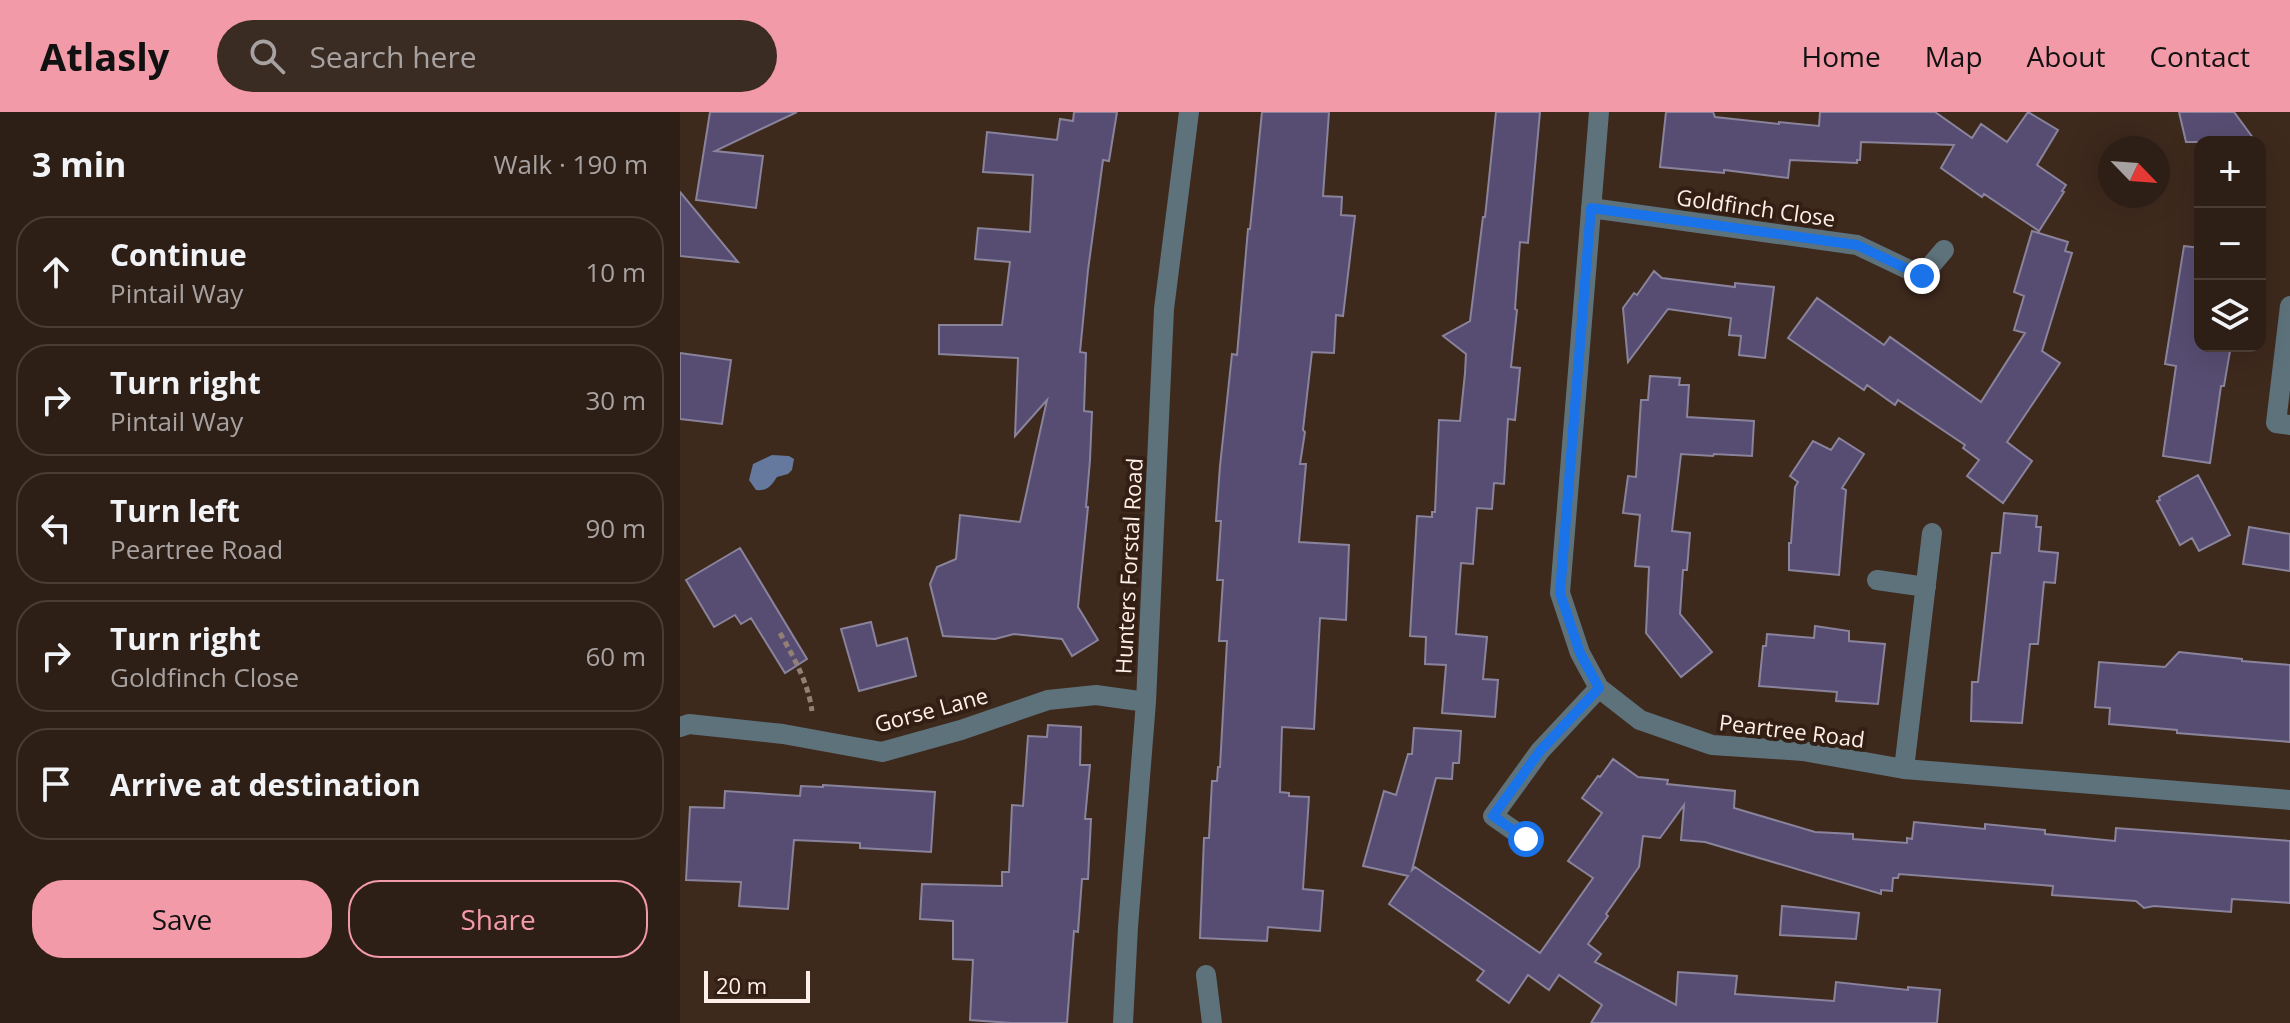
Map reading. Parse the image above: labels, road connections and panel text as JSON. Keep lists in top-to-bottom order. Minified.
{"streets":{"street":["Goldfinch Close","Hunters Forstal Road","Gorse Lane","Peartree Road"]},"crossings":[["Goldfinch Close","Peartree Road"],["Hunters Forstal Road","Gorse Lane"]],"scale_bar":"20 m","north":"bottom right","page":{"header":"Atlasly","search":"Search here","nav":["Home","Map","About","Contact"],"heading":["3 min","Walk · 190 m"],"map_buttons":["+","−"],"list":[["Continue","Pintail Way","10 m"],["Turn right","Pintail Way","30 m"],["Turn left","Peartree Road","90 m"],["Turn right","Goldfinch Close","60 m"],"Arrive at destination"],"buttons":["Save","Share"],"scale":"20 m"}}
